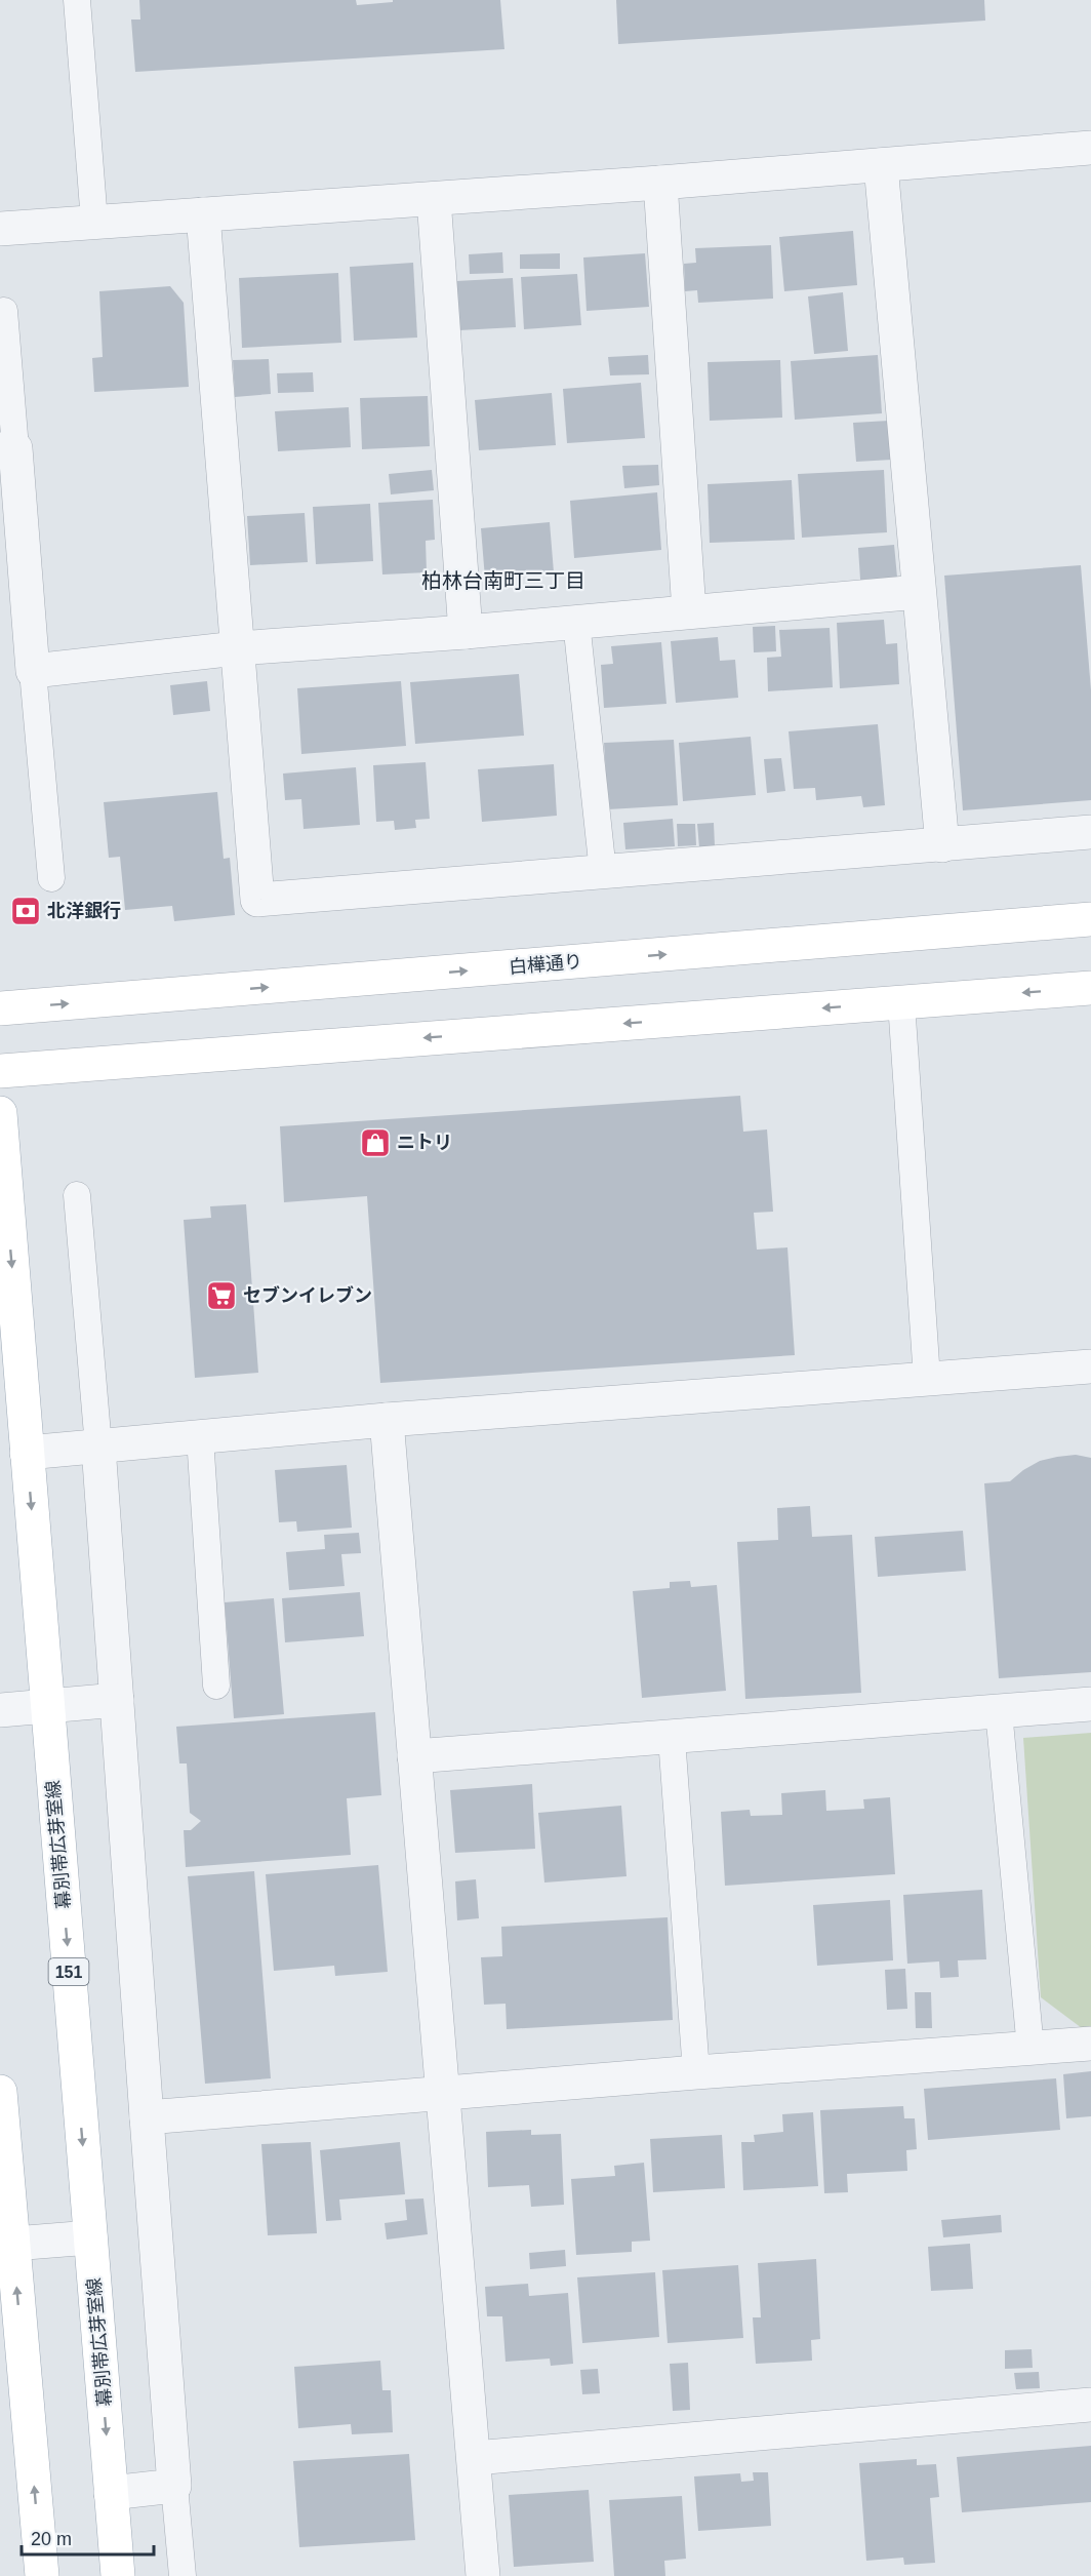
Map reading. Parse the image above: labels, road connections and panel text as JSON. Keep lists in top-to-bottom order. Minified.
{"streets":{"street":["白樺通り","幕別帯広芽室線","151"]},"districts":["柏林台南町三丁目"],"places":{"bank":["北洋銀行"],"shop":["ニトリ"],"supermarket":["セブンイレブン"]},"scale_bar":"20 m"}
